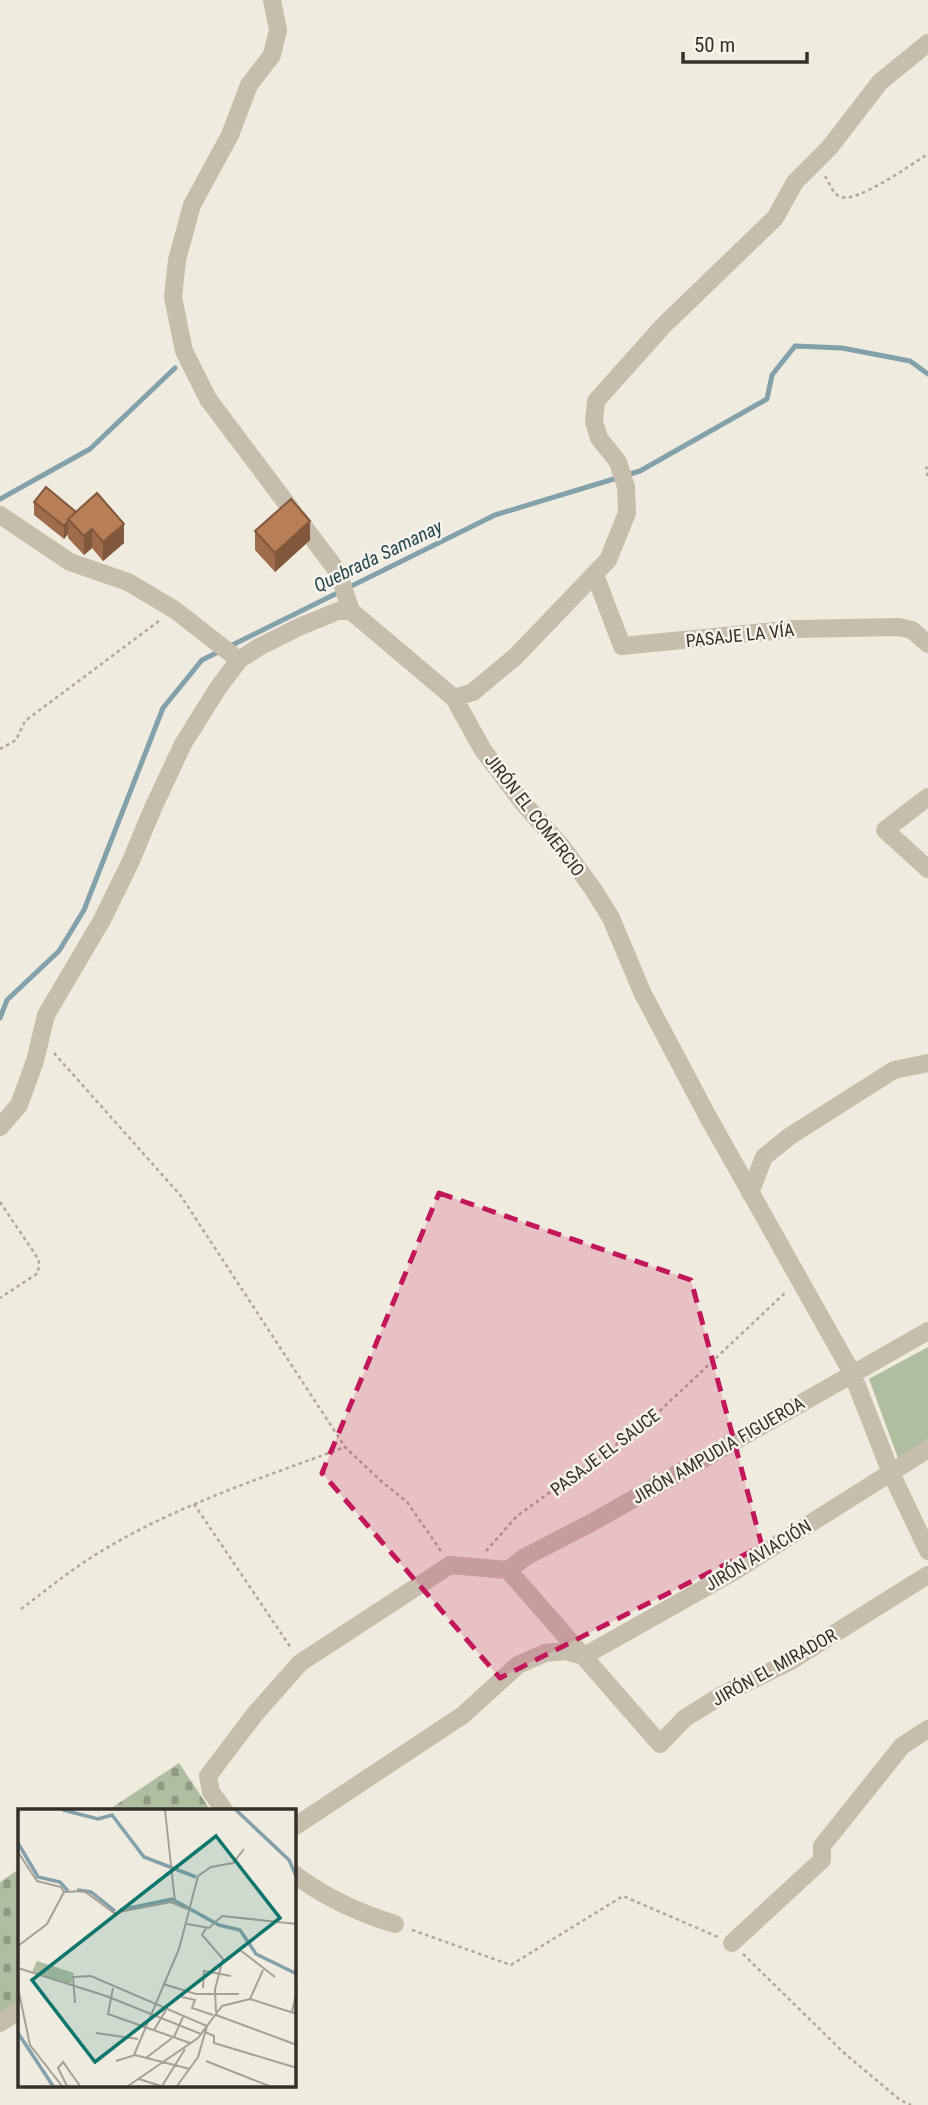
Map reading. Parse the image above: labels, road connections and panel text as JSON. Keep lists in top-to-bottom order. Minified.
{"streets":{"street":["PASAJE LA VÍA","JIRÓN EL COMERCIO","JIRÓN AMPUDIA FIGUEROA","JIRÓN AVIACIÓN","JIRÓN EL MIRADOR"],"path":["PASAJE EL SAUCE"]},"crossings":[["JIRÓN EL COMERCIO","JIRÓN AMPUDIA FIGUEROA"],["JIRÓN EL COMERCIO","PASAJE EL SAUCE"],["JIRÓN EL COMERCIO","JIRÓN AVIACIÓN"],["JIRÓN AVIACIÓN","JIRÓN EL MIRADOR"]],"water":["Quebrada Samanay"],"scale_bar":"50 m"}
